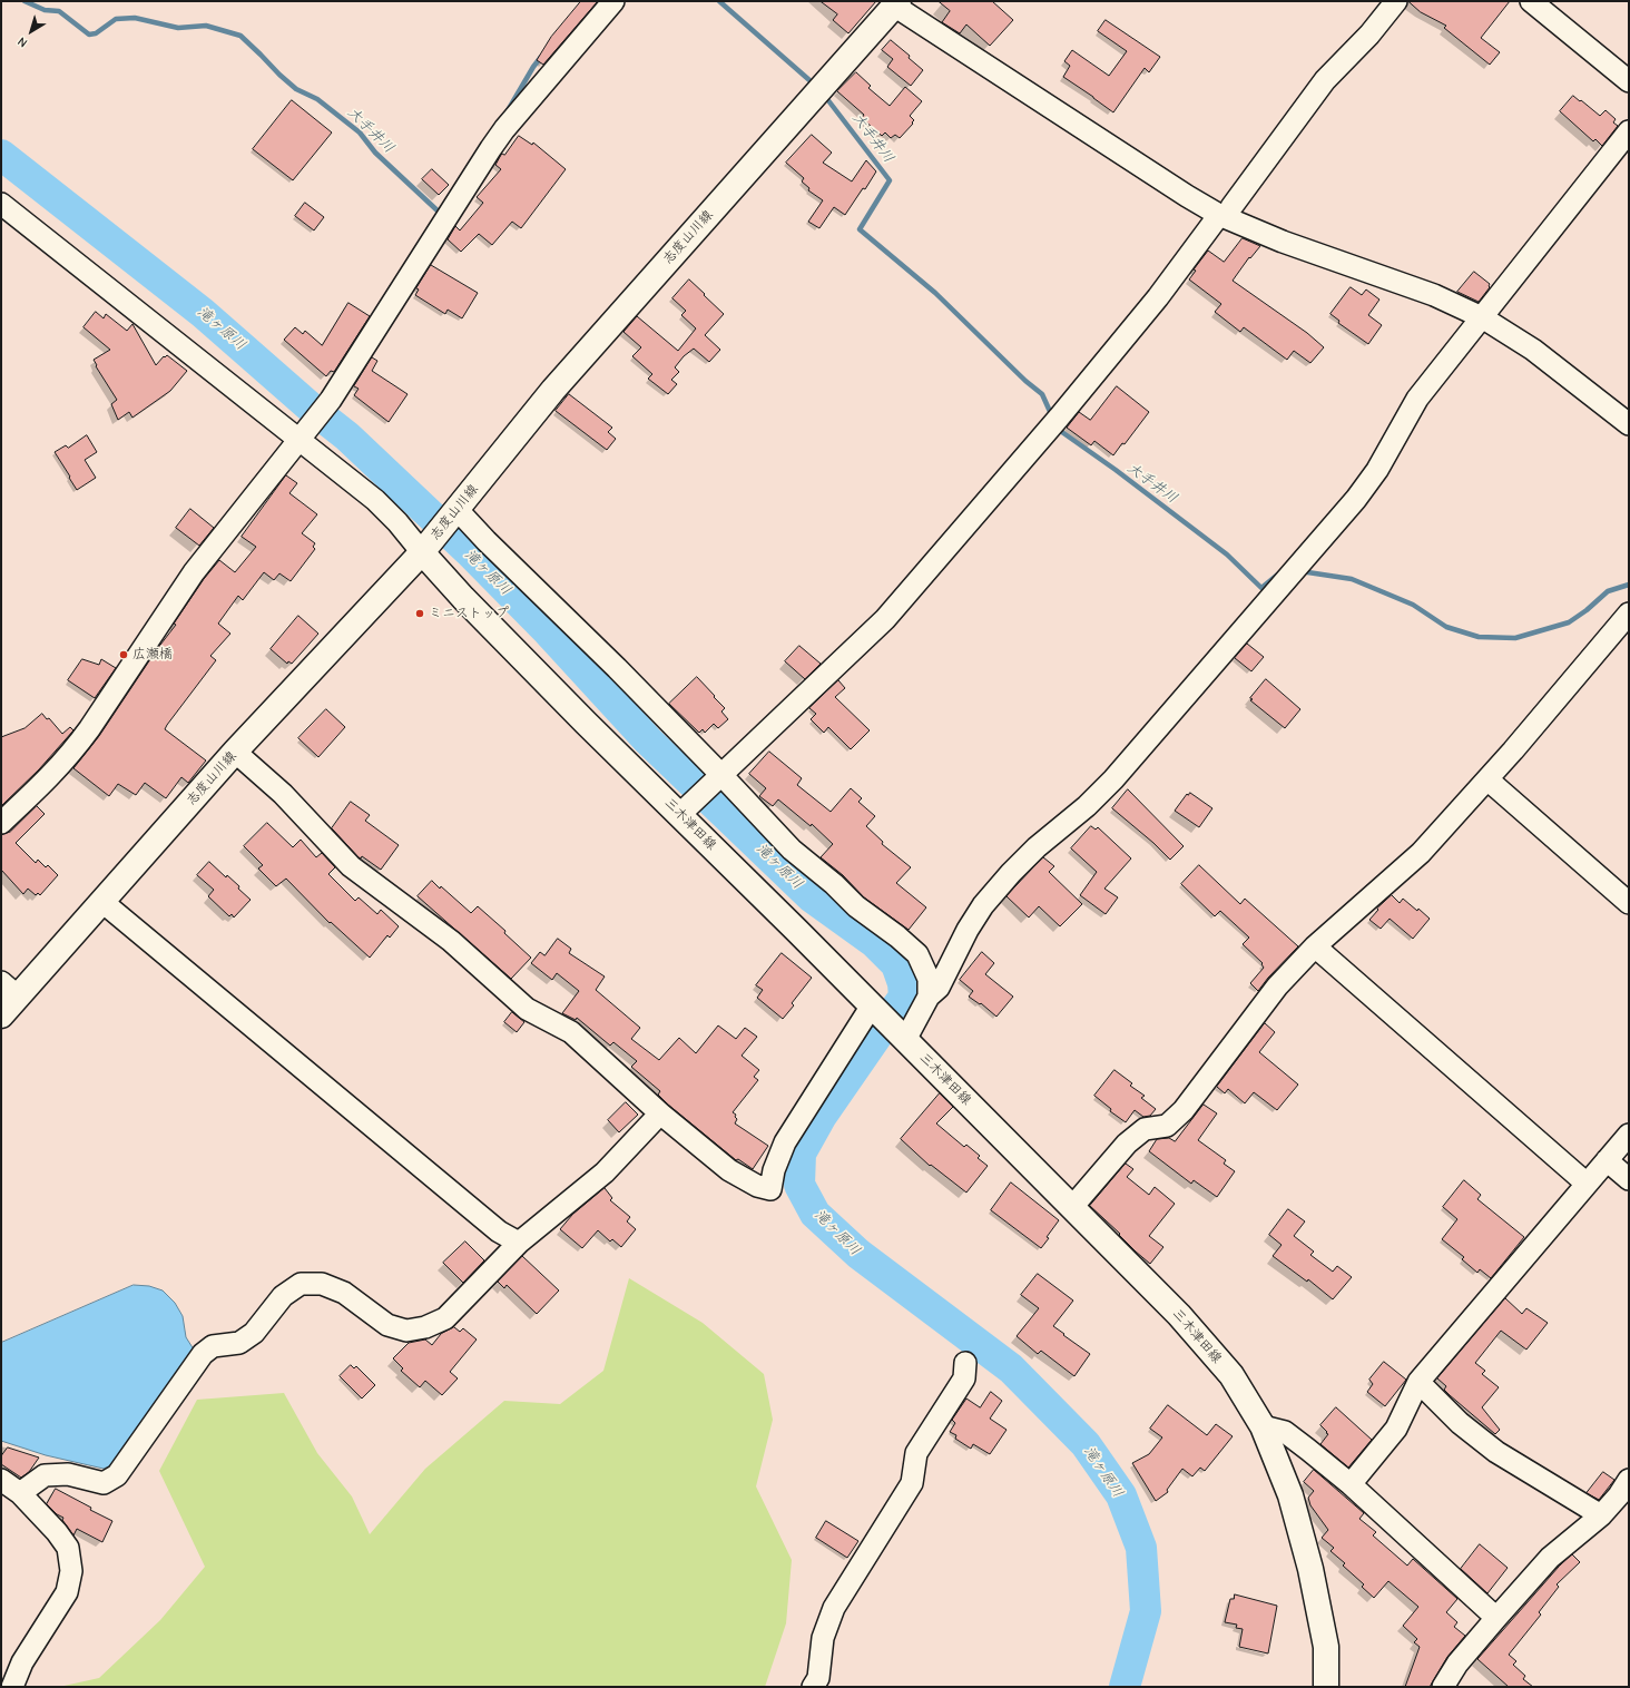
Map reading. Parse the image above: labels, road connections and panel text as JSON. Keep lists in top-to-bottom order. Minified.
{"streets":{"main road":["志度山川線","三木津田線"]},"crossings":[["志度山川線","三木津田線"]],"water":["大手井川","滝ヶ原川"],"places":["ミニストップ","広瀬橋"],"north":"bottom left"}
